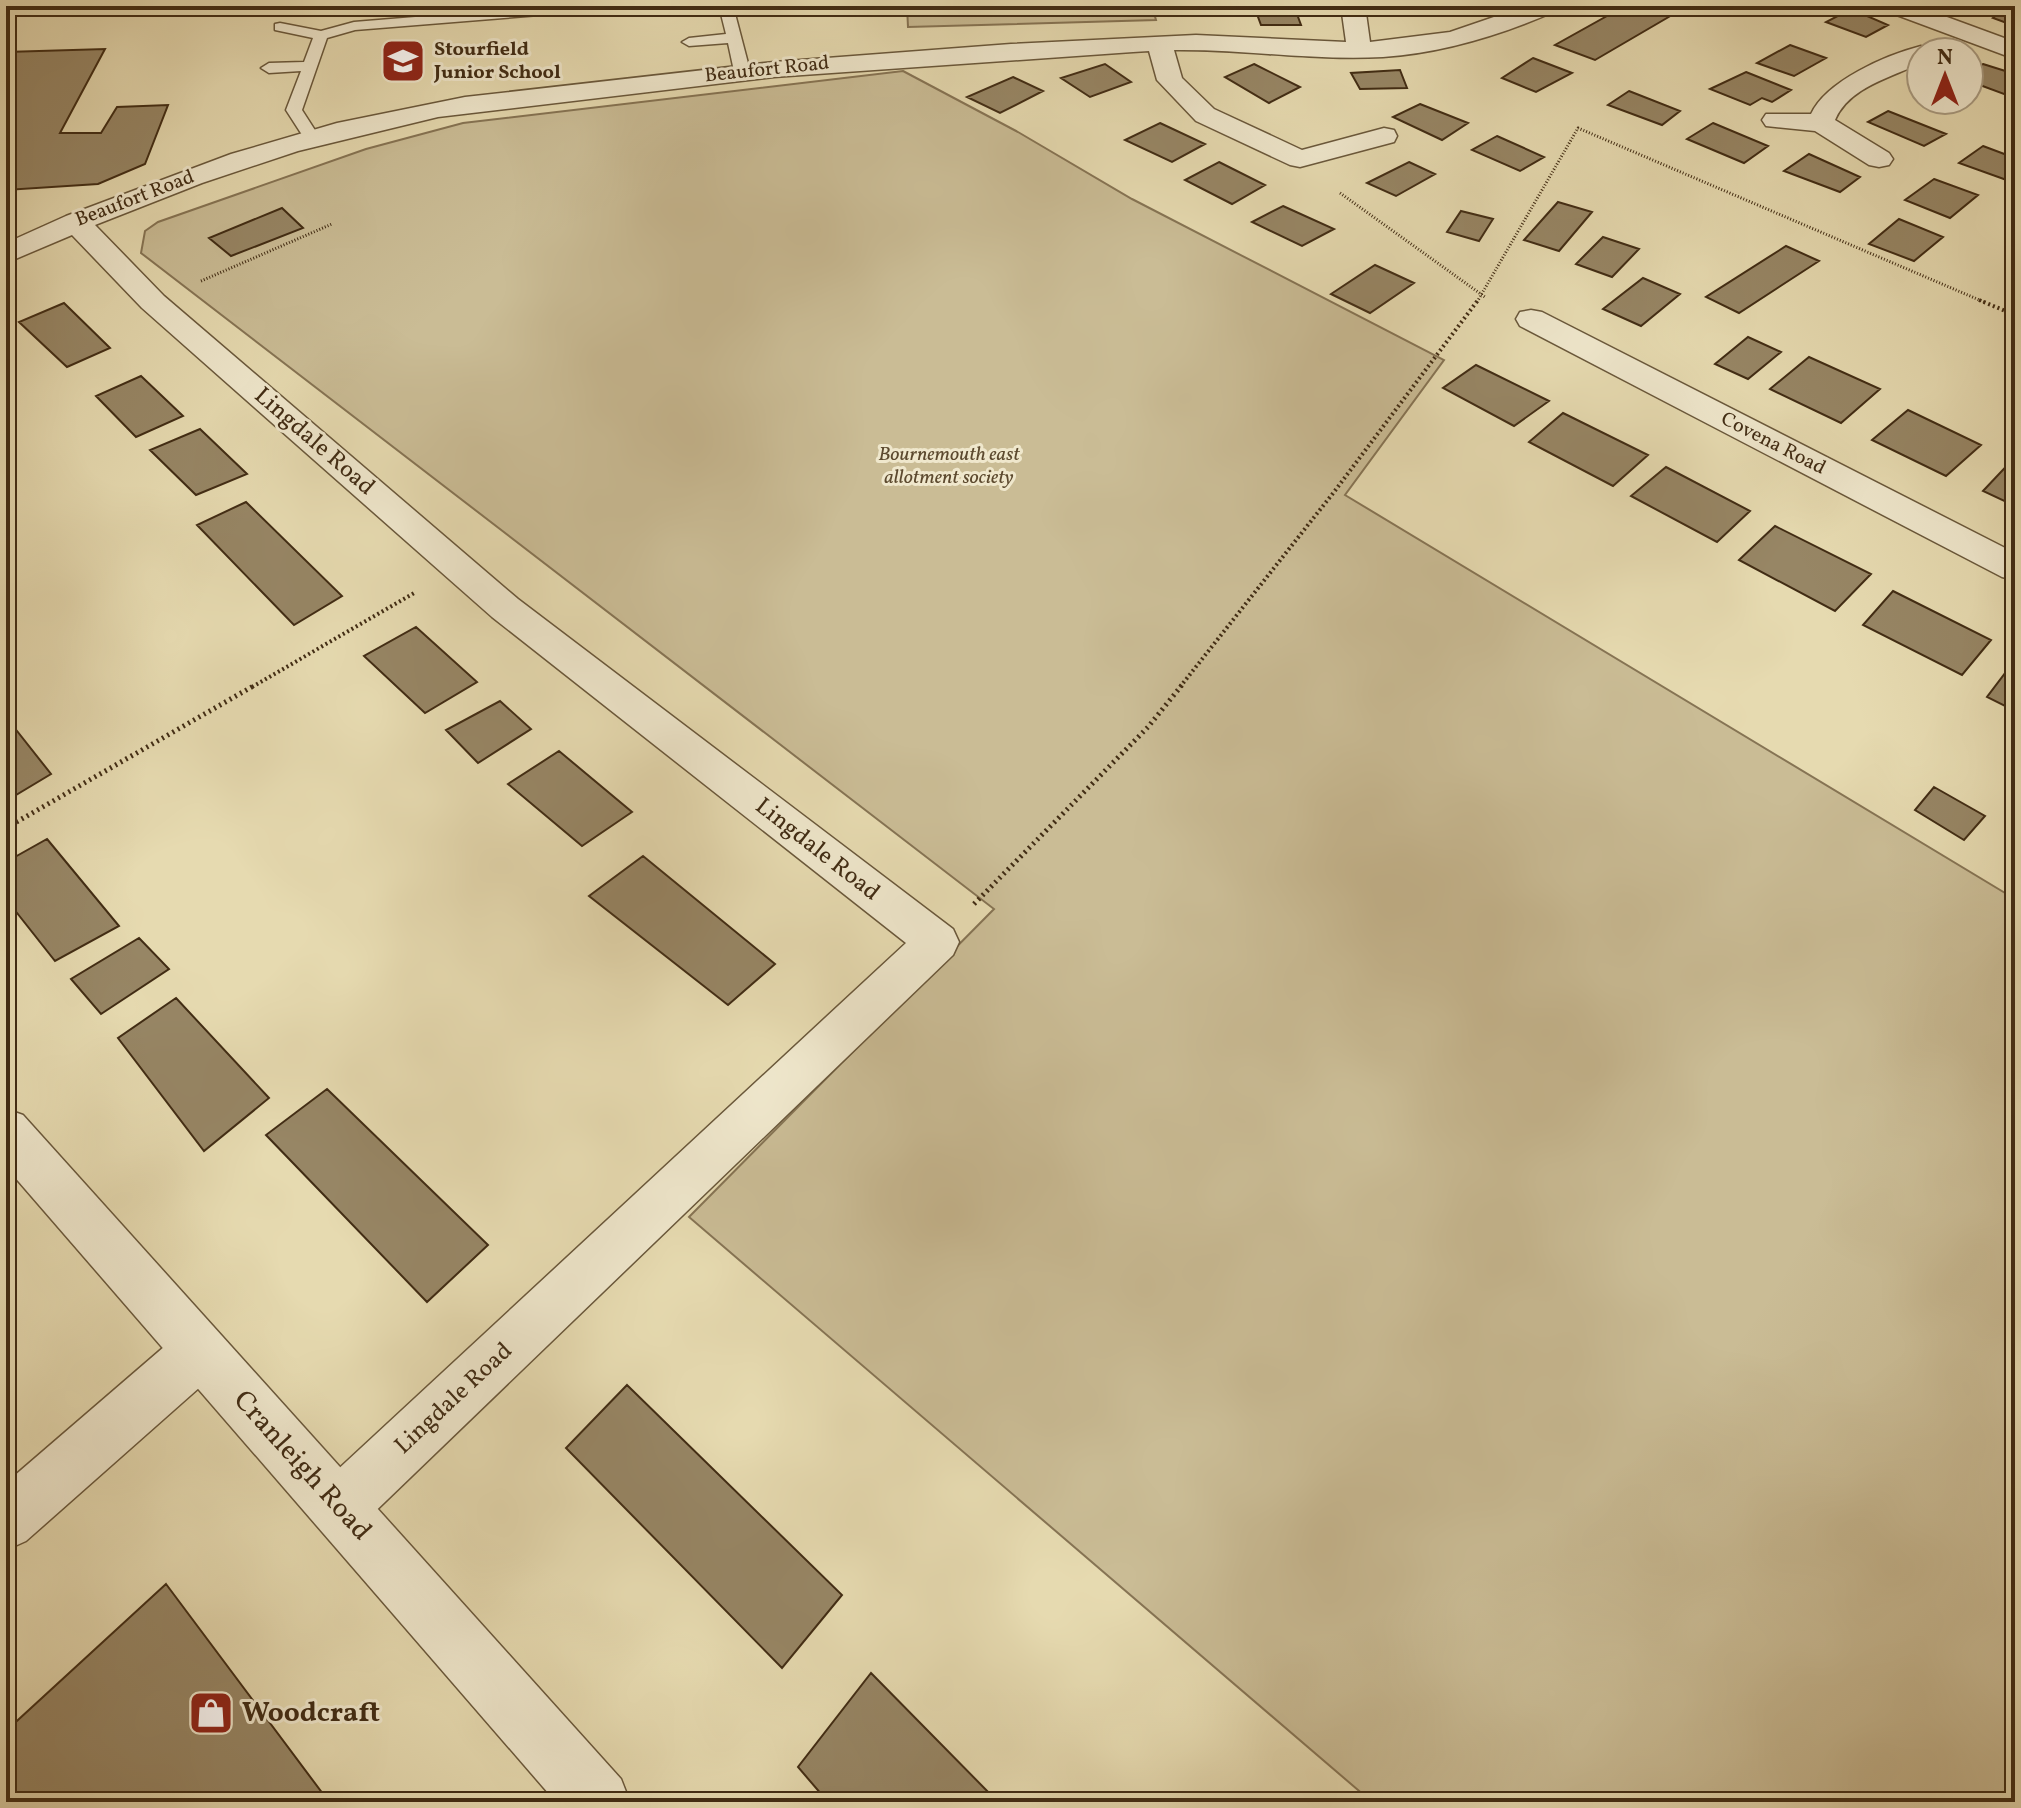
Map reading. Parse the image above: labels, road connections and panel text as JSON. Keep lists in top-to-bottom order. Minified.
{"streets":{"street":["Beaufort Road","Lingdale Road","Covena Road","Cranleigh Road"]},"crossings":[["Beaufort Road","Lingdale Road"],["Lingdale Road","Cranleigh Road"]],"parks":["Bournemouth east allotment society"],"places":{"school or university":["Stourfield Junior School"],"shop":["Woodcraft"]},"north":"top"}
